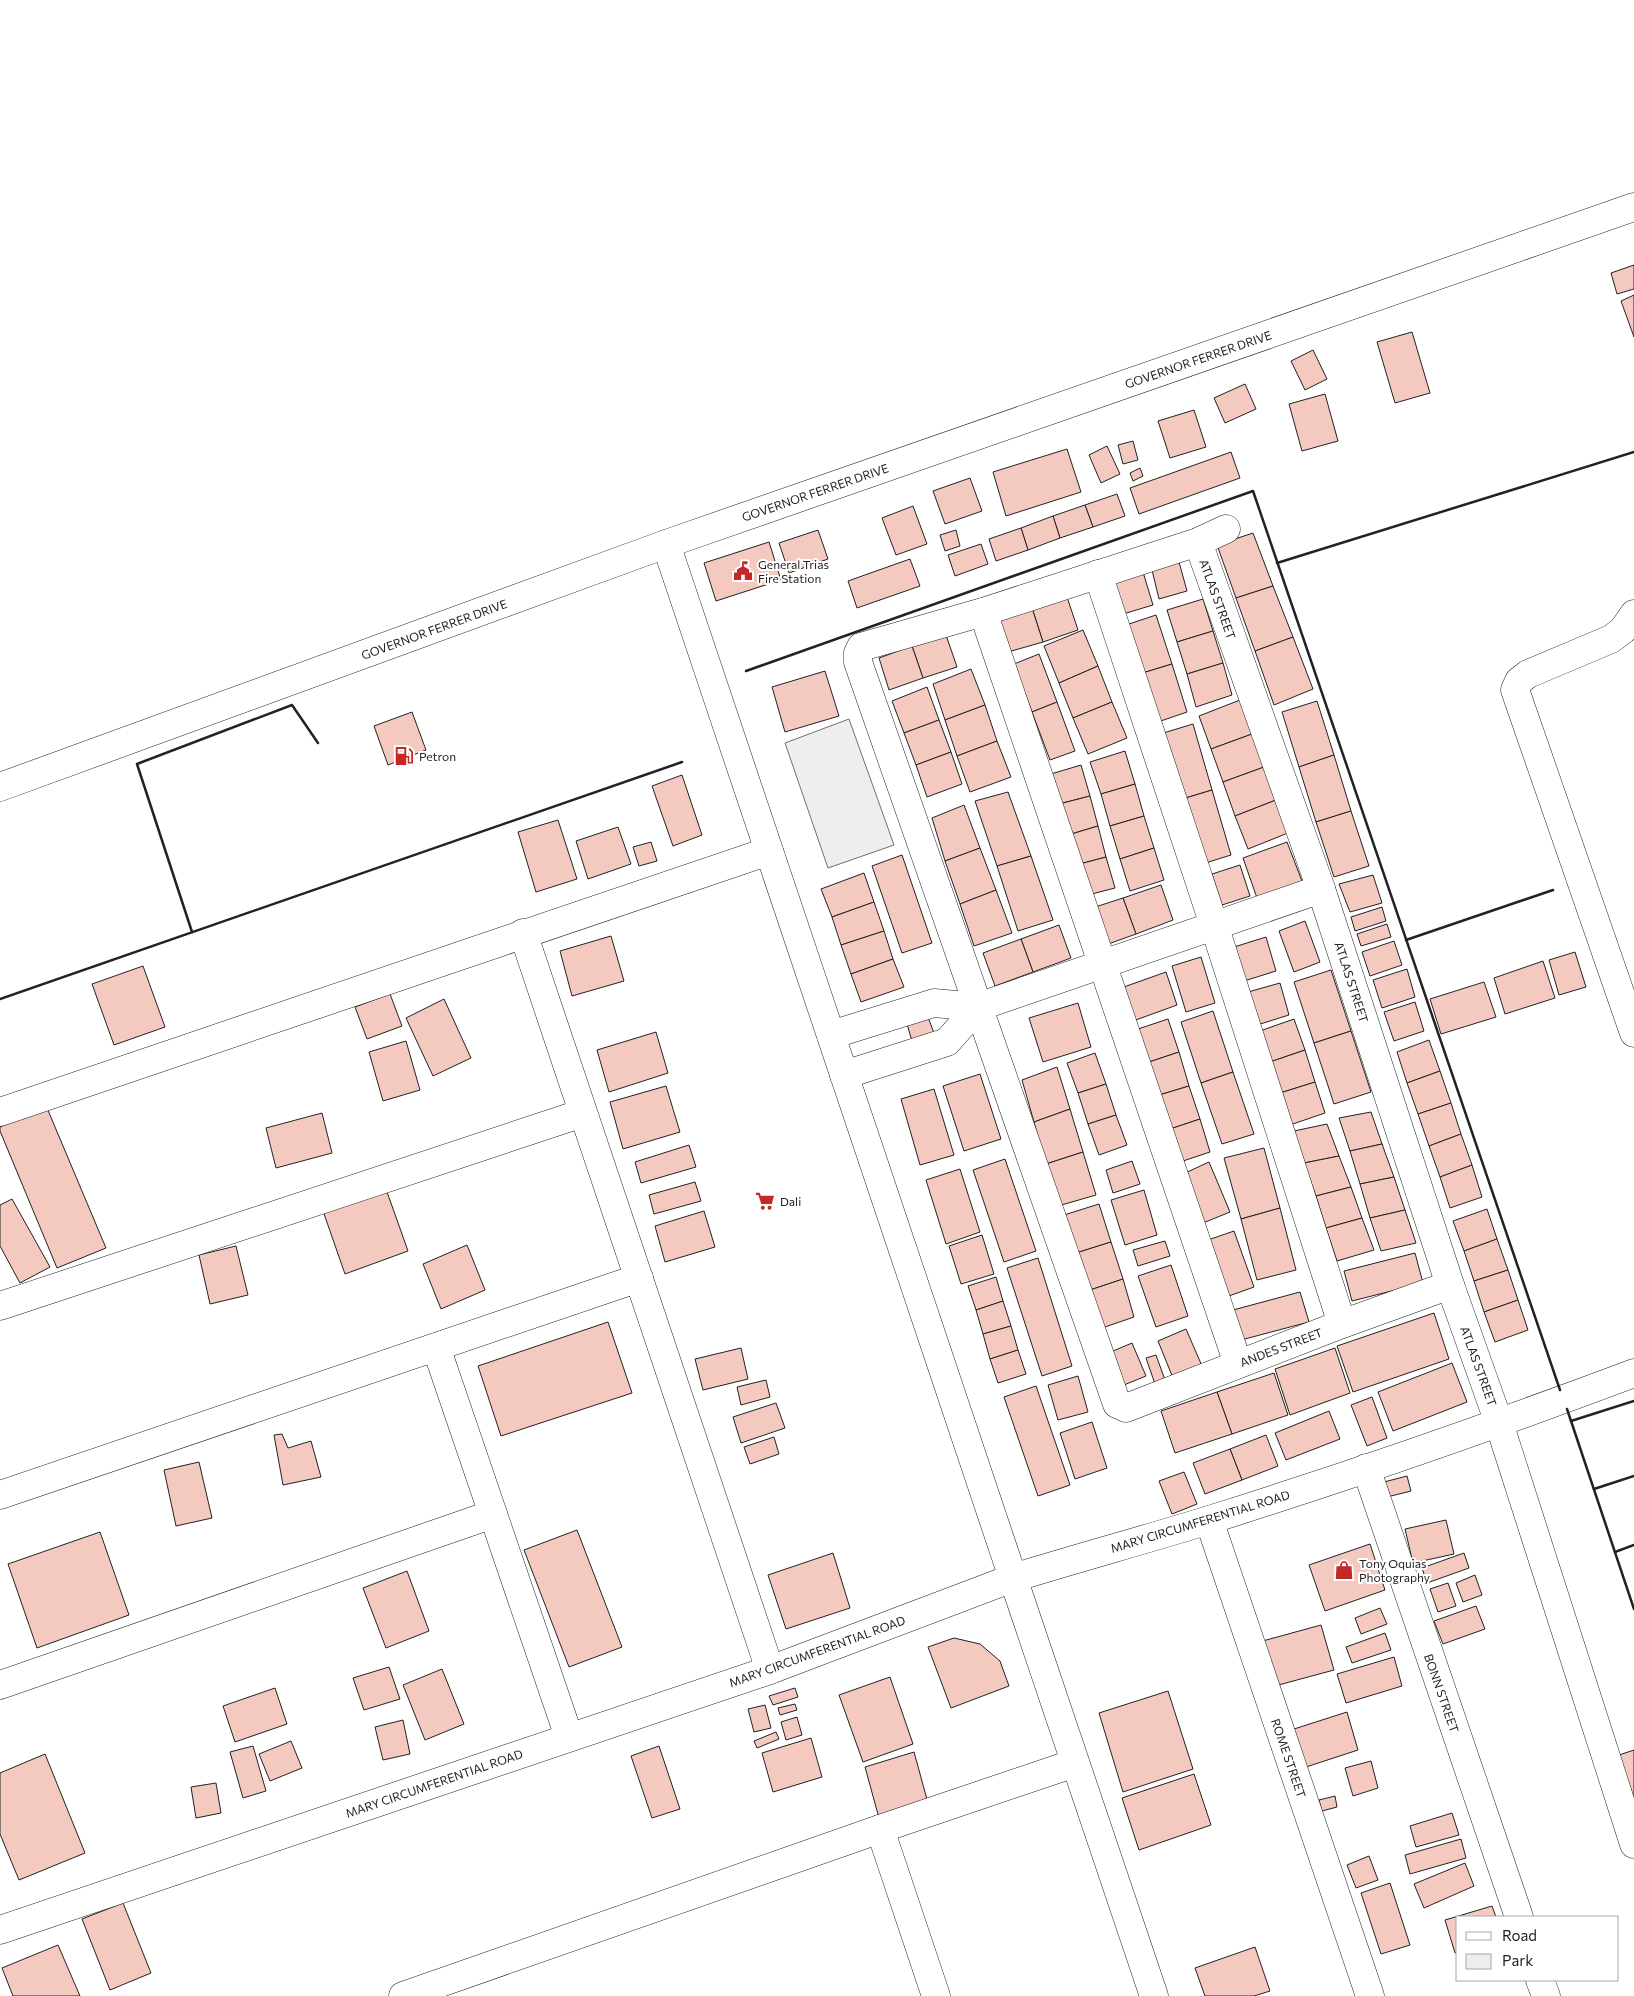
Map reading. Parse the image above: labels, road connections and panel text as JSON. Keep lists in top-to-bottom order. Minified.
{"streets":{"street":["GOVERNOR FERRER DRIVE","ATLAS STREET","ANDES STREET","MARY CIRCUMFERENTIAL ROAD","BONN STREET","ROME STREET"]},"crossings":[["ATLAS STREET","ANDES STREET"],["ATLAS STREET","MARY CIRCUMFERENTIAL ROAD"],["MARY CIRCUMFERENTIAL ROAD","BONN STREET"],["MARY CIRCUMFERENTIAL ROAD","ROME STREET"]],"places":{"public building":["General Trias Fire Station"],"fuel station":["Petron"],"supermarket":["Dali"],"shop":["Tony Oquias Photography"]},"legend":["Road","Park"]}
